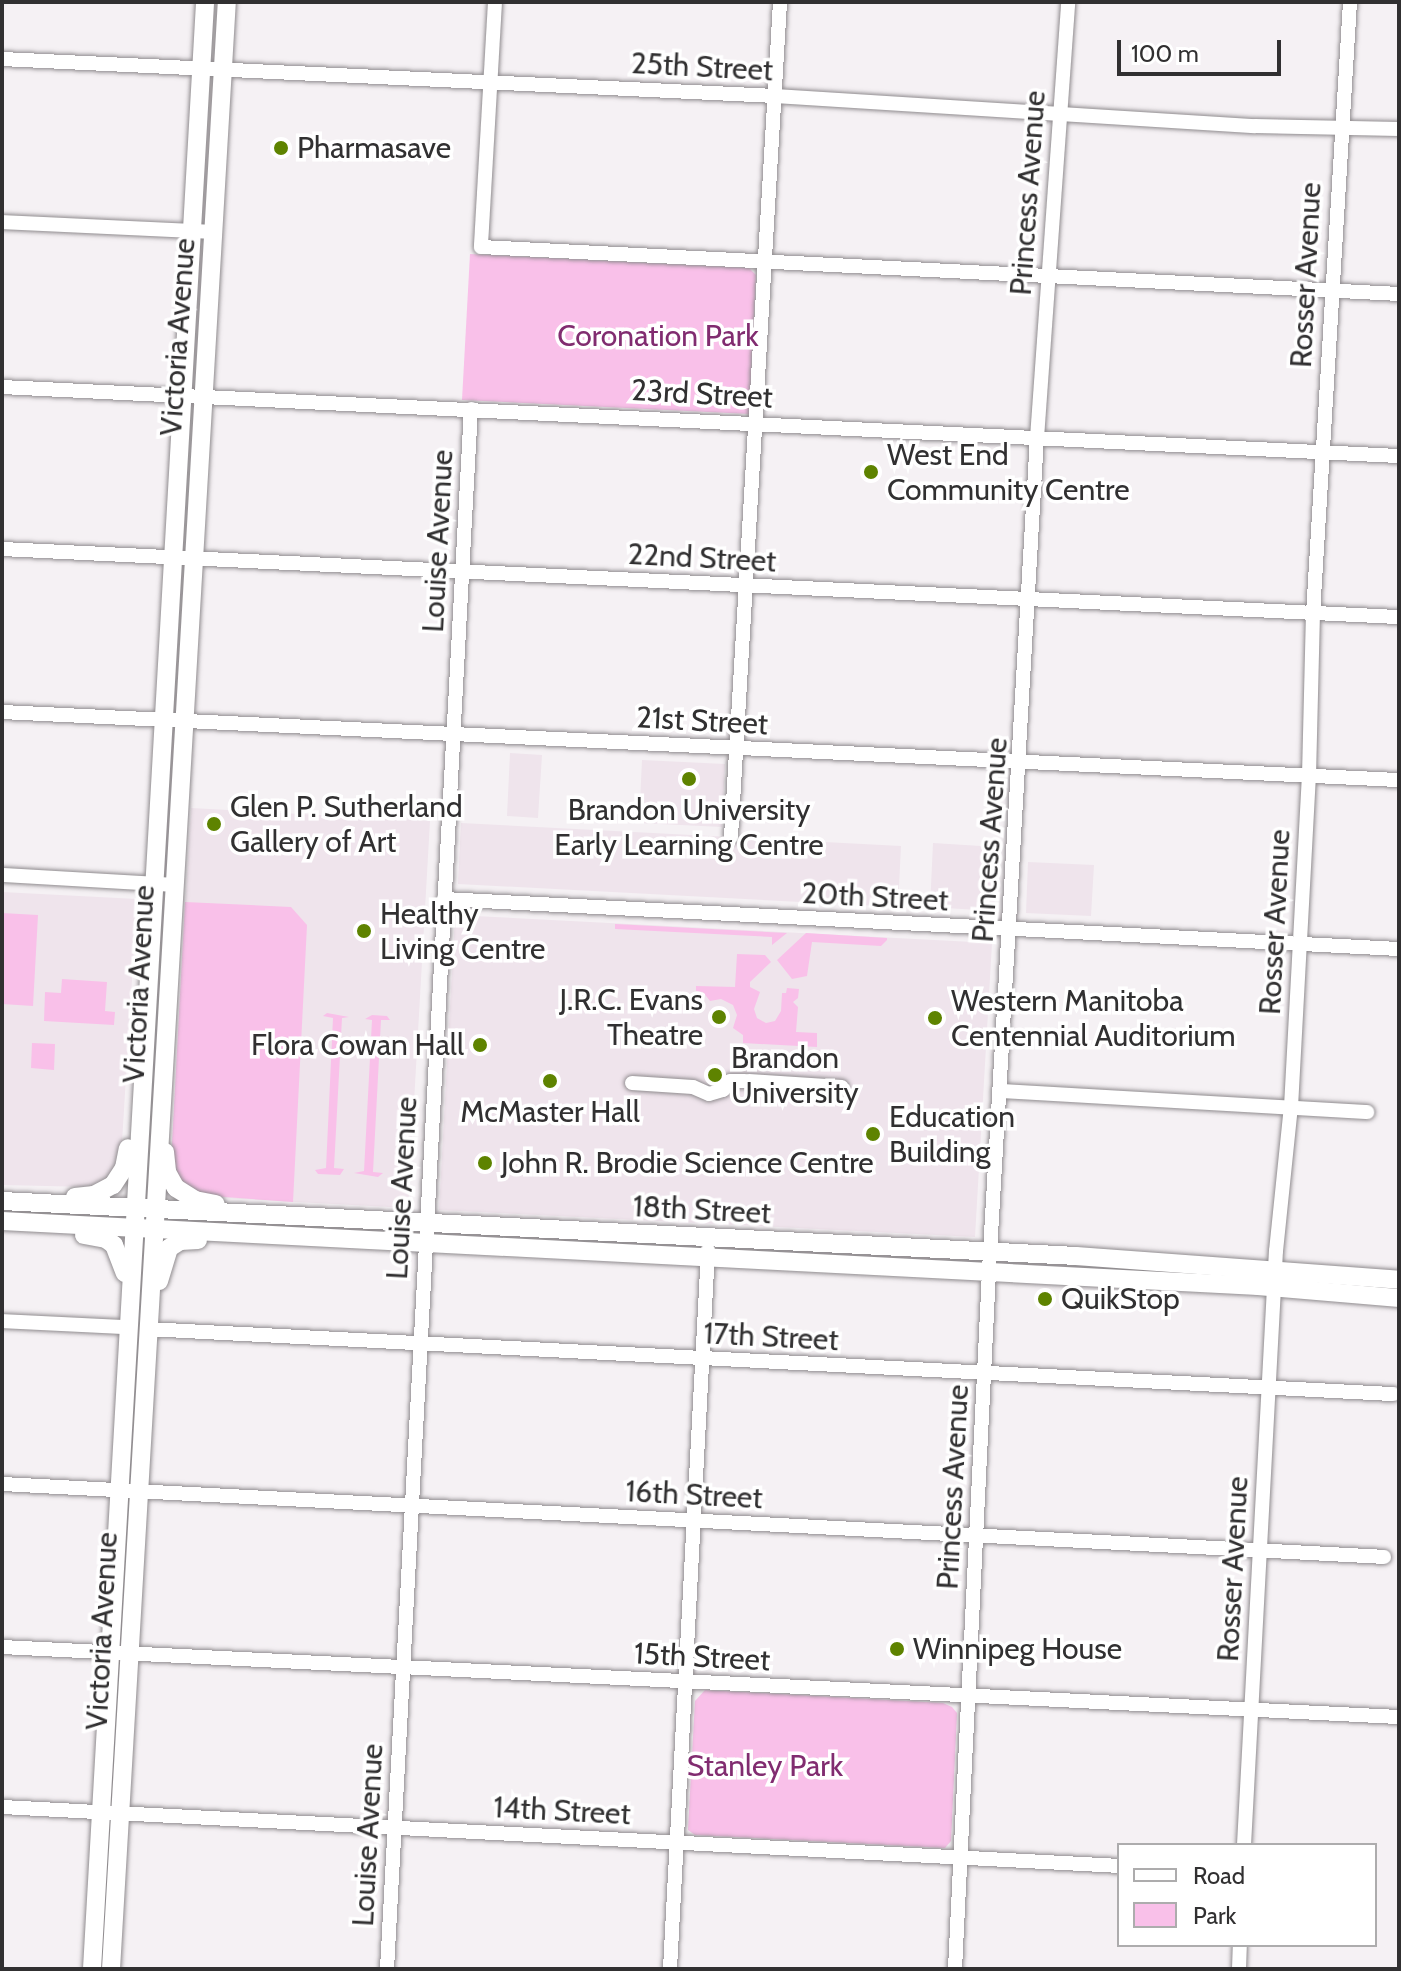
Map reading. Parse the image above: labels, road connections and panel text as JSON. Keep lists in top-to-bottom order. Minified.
{"streets":{"main road":["Victoria Avenue","18th Street"],"street":["25th Street","Princess Avenue","Rosser Avenue","23rd Street","Louise Avenue","22nd Street","21st Street","20th Street","17th Street","16th Street","15th Street","14th Street"]},"crossings":[["25th Street","Princess Avenue"],["25th Street","Rosser Avenue"],["25th Street","Victoria Avenue"],["Princess Avenue","23rd Street"],["Princess Avenue","22nd Street"],["Princess Avenue","21st Street"],["Princess Avenue","20th Street"],["Princess Avenue","18th Street"],["Princess Avenue","17th Street"],["Princess Avenue","16th Street"],["Princess Avenue","15th Street"],["Princess Avenue","14th Street"],["Rosser Avenue","23rd Street"],["Rosser Avenue","22nd Street"],["Rosser Avenue","21st Street"],["Rosser Avenue","20th Street"],["Rosser Avenue","18th Street"],["Rosser Avenue","17th Street"],["Rosser Avenue","16th Street"],["Rosser Avenue","15th Street"],["Victoria Avenue","23rd Street"],["Victoria Avenue","22nd Street"],["Victoria Avenue","21st Street"],["Victoria Avenue","18th Street"],["Victoria Avenue","17th Street"],["Victoria Avenue","16th Street"],["Victoria Avenue","15th Street"],["Victoria Avenue","14th Street"],["23rd Street","Louise Avenue"],["Louise Avenue","22nd Street"],["Louise Avenue","21st Street"],["Louise Avenue","20th Street"],["Louise Avenue","18th Street"],["Louise Avenue","17th Street"],["Louise Avenue","16th Street"],["Louise Avenue","15th Street"],["Louise Avenue","14th Street"]],"parks":["Coronation Park","Stanley Park"],"places":["Pharmasave","West End Community Centre","Brandon University Early Learning Centre","Glen P. Sutherland Gallery of Art","Healthy Living Centre","J.R.C. Evans Theatre","Western Manitoba Centennial Auditorium","Flora Cowan Hall","Brandon University","McMaster Hall","Education Building","John R. Brodie Science Centre","QuikStop","Winnipeg House"],"legend":["Road","Park"],"scale_bar":"100 m"}
